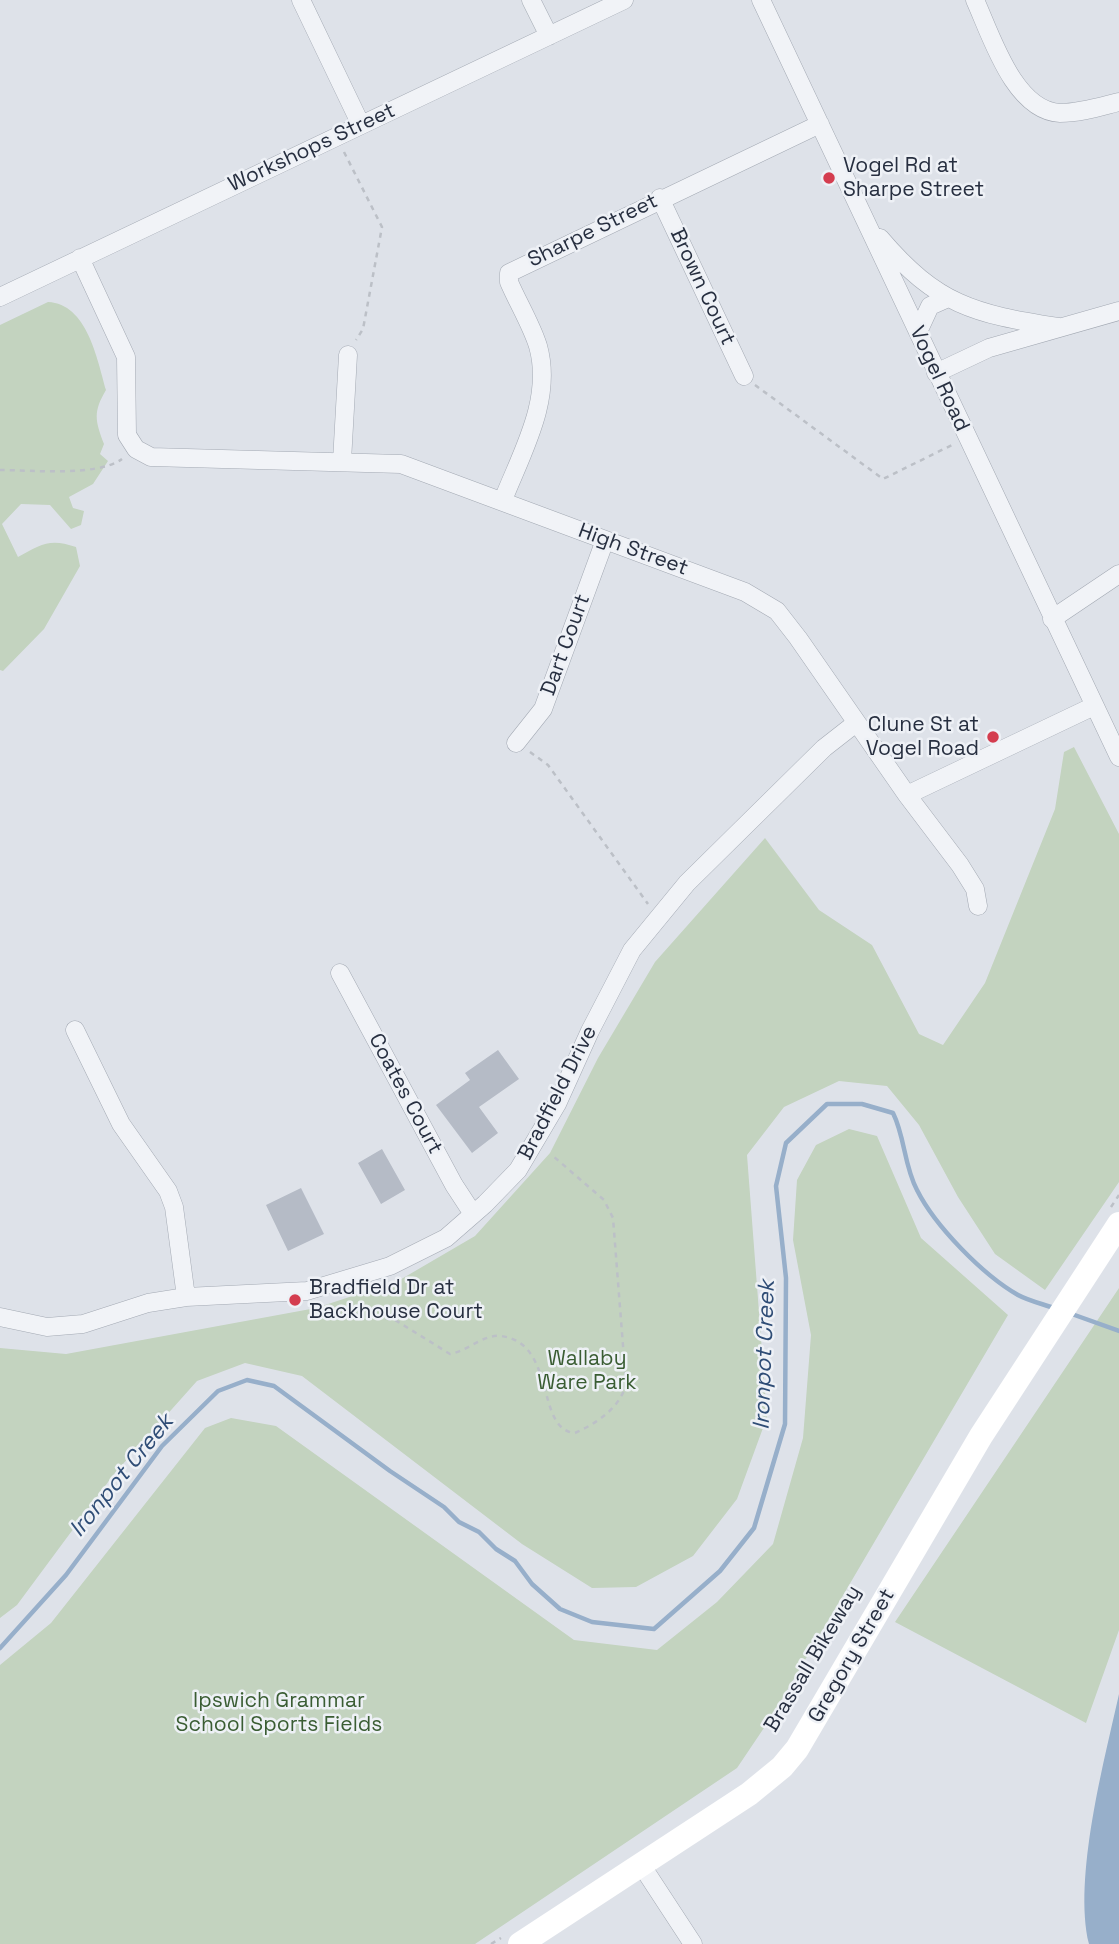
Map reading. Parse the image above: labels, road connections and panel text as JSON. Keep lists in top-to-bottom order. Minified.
{"streets":{"main road":["Gregory Street"],"street":["Workshops Street","Sharpe Street","Brown Court","Vogel Road","High Street","Dart Court","Bradfield Drive","Coates Court"]},"crossings":[["Sharpe Street","Brown Court"],["Sharpe Street","Vogel Road"],["Sharpe Street","High Street"],["High Street","Dart Court"],["High Street","Bradfield Drive"],["Bradfield Drive","Coates Court"]],"water":["Ironpot Creek"],"parks":["Wallaby Ware Park","Ipswich Grammar School Sports Fields"],"places":["Vogel Rd at Sharpe Street","Clune St at Vogel Road","Bradfield Dr at Backhouse Court"]}
